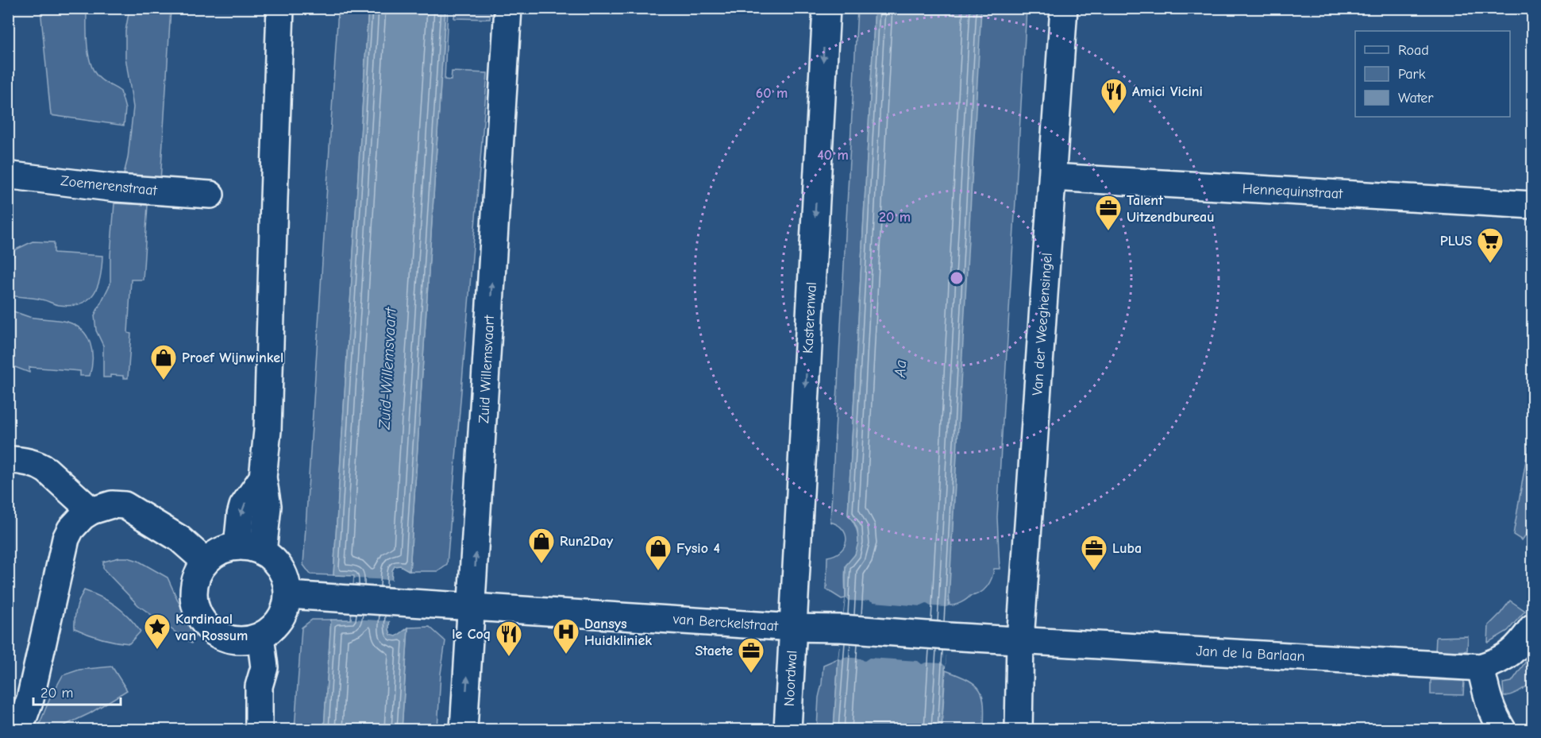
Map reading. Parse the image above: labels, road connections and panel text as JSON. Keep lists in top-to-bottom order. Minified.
{"streets":{"street":["Zoemerenstraat","Hennequinstraat","Kasterenwal","Van der Weeghensingel","Zuid Willemsvaart","van Berckelstraat","Jan de la Barlaan","Noordwal"]},"crossings":[["Hennequinstraat","Van der Weeghensingel"],["Kasterenwal","van Berckelstraat"],["Kasterenwal","Noordwal"],["Van der Weeghensingel","van Berckelstraat"],["Van der Weeghensingel","Jan de la Barlaan"],["Zuid Willemsvaart","van Berckelstraat"],["van Berckelstraat","Jan de la Barlaan"],["van Berckelstraat","Noordwal"]],"one_way":["Kasterenwal"],"water":["Zuid-Willemsvaart","Aa"],"places":{"restaurant":["Amici Vicini","le Coq"],"office":["Talent Uitzendbureau","Luba","Staete"],"supermarket":["PLUS"],"shop":["Proef Wijnwinkel","Run2Day","Fysio 4"],"place":["Kardinaal van Rossum"],"hospital":["Dansys Huidkliniek"]},"legend":["Road","Park","Water"],"scale_bar":"20 m","rings":["60 m","40 m","20 m"]}
